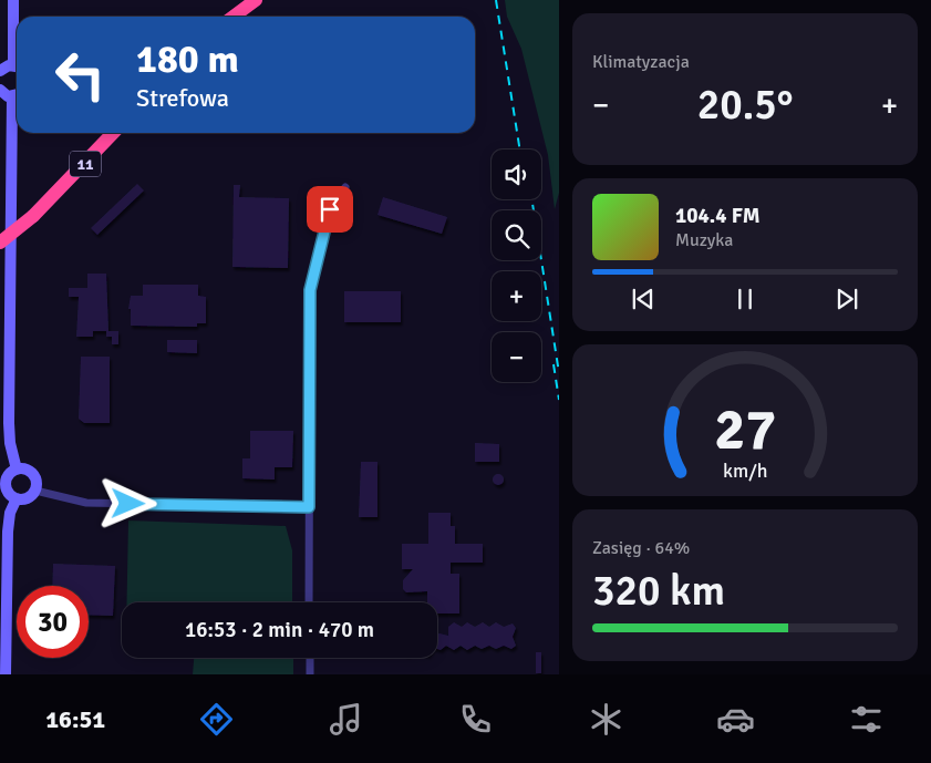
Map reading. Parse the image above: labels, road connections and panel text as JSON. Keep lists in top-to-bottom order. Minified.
{"streets":{"highway":["11"]},"page":{"tile":["Klimatyzacja",["Zasięg · 64%","320 km"]],"turn":["180 m","Strefowa"],"heat":["−","20.5°","+"],"map_buttons":["+","−"],"song":["104.4 FM","Muzyka"],"limit":"30","trip":"16:53 · 2 min · 470 m","tabs":"16:51","gauge":["27","km/h"]}}
